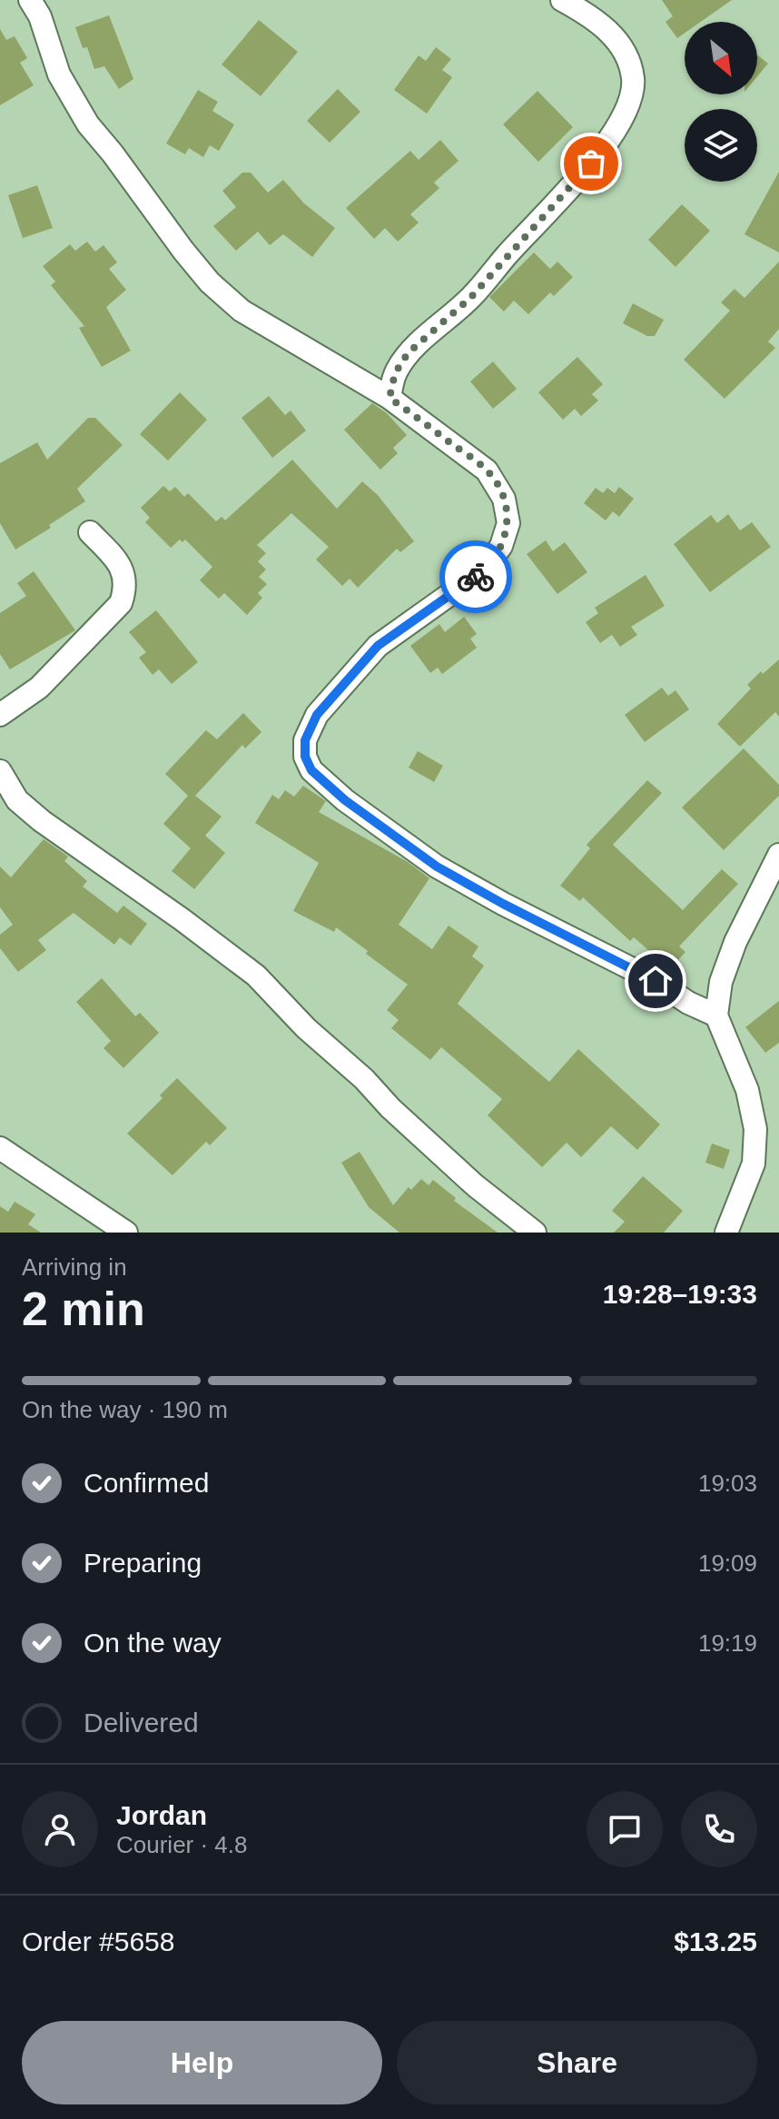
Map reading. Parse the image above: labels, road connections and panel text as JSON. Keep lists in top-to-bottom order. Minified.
{"north":"bottom right","page":{"heading":["2 min","Arriving in","19:28–19:33"],"panel":["Jordan","Courier · 4.8","Order #5658","$13.25"],"bar":"On the way · 190 m","list":[["Confirmed","19:03"],["Preparing","19:09"],["On the way","19:19"],"Delivered"],"buttons":["Help","Share"]}}
